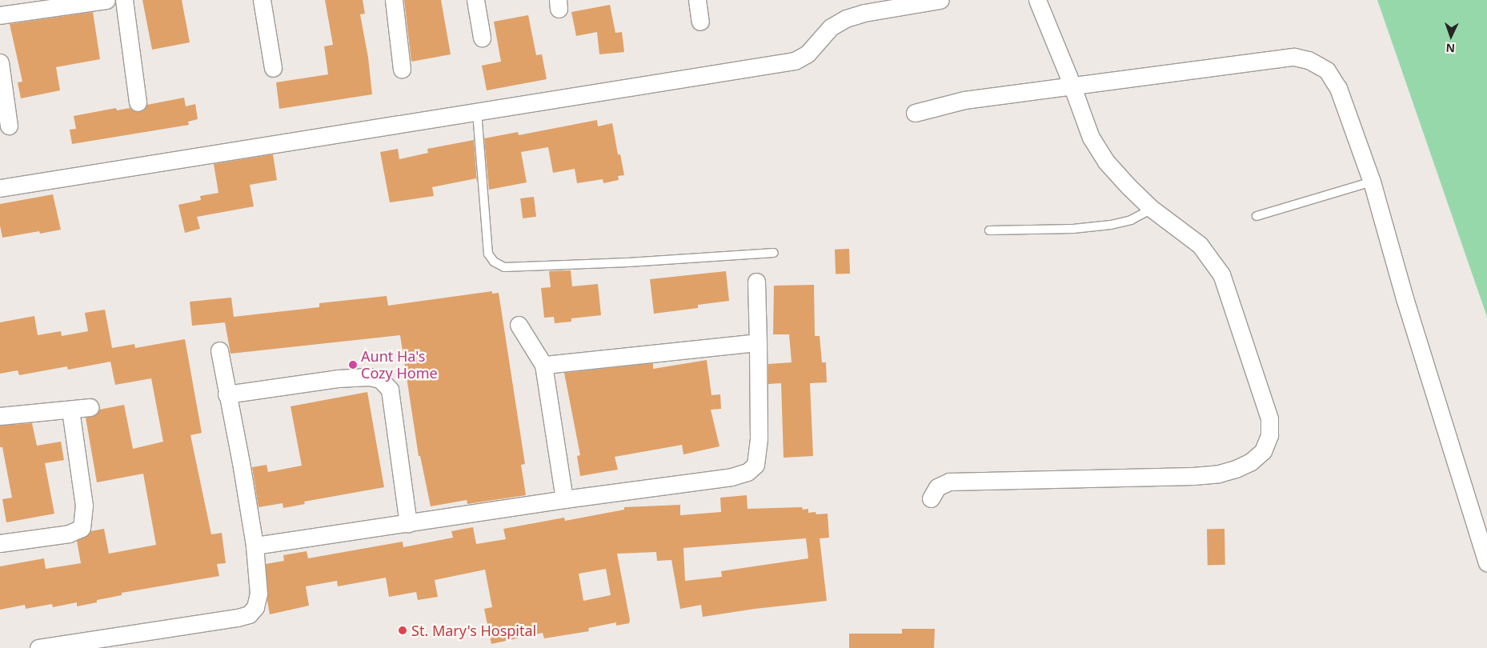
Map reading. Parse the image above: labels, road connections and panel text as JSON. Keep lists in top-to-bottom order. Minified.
{"places":["Aunt Ha's Cozy Home","St. Mary's Hospital"],"north":"bottom"}
